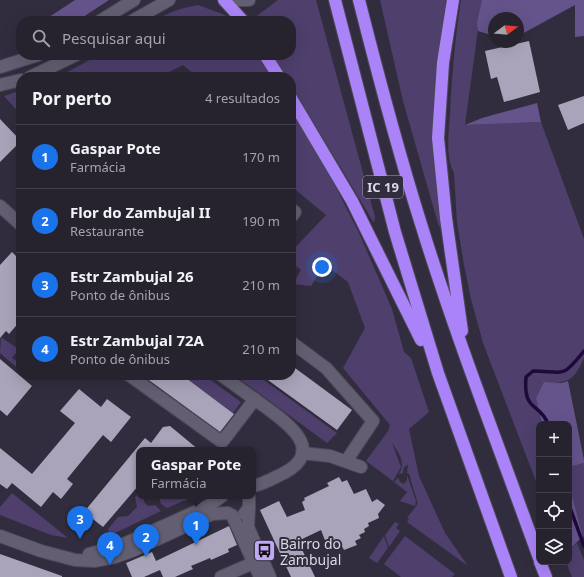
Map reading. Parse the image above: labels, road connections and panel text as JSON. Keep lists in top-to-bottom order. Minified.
{"streets":{"highway":["IC 19"]},"places":{"bus stop":["Bairro do Zambujal"]},"north":"right","page":{"search":"Pesquisar aqui","heading":["Por perto","4 resultados"],"list":[{"mark":"1","name":"Gaspar Pote","note":"Farmácia","value":"170 m"},{"mark":"2","name":"Flor do Zambujal II","note":"Restaurante","value":"190 m"},{"mark":"3","name":"Estr Zambujal 26","note":"Ponto de ônibus","value":"210 m"},{"mark":"4","name":"Estr Zambujal 72A","note":"Ponto de ônibus","value":"210 m"}],"map_buttons":["+","−"],"popup":["Gaspar Pote","Farmácia"],"pins":["3","1","2","4"]}}
